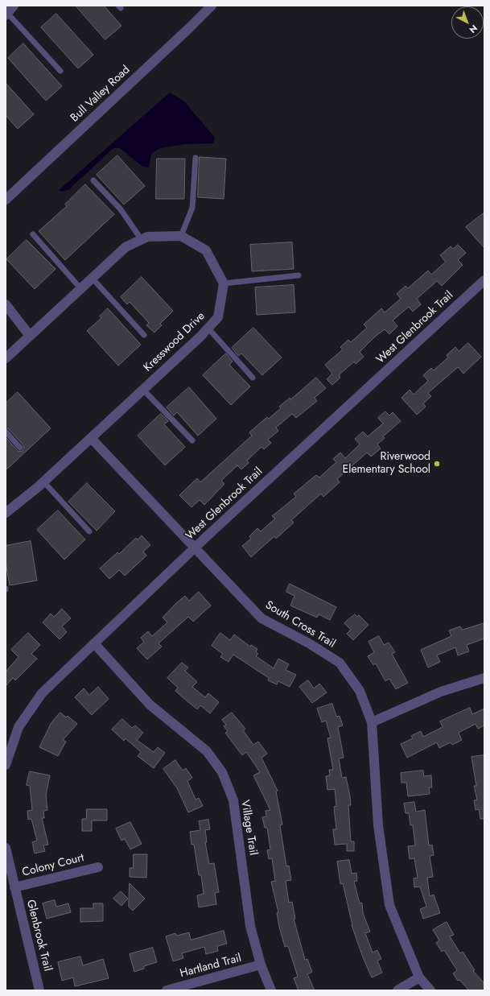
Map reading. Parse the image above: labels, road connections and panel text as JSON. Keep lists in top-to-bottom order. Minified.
{"streets":{"street":["Bull Valley Road","West Glenbrook Trail","Kresswood Drive","South Cross Trail","Village Trail","Colony Court","Glenbrook Trail","Hartland Trail"]},"crossings":[["West Glenbrook Trail","South Cross Trail"],["West Glenbrook Trail","Village Trail"],["Kresswood Drive","South Cross Trail"],["Village Trail","Hartland Trail"],["Colony Court","Glenbrook Trail"]],"places":["Riverwood Elementary School"],"north":"bottom right"}
